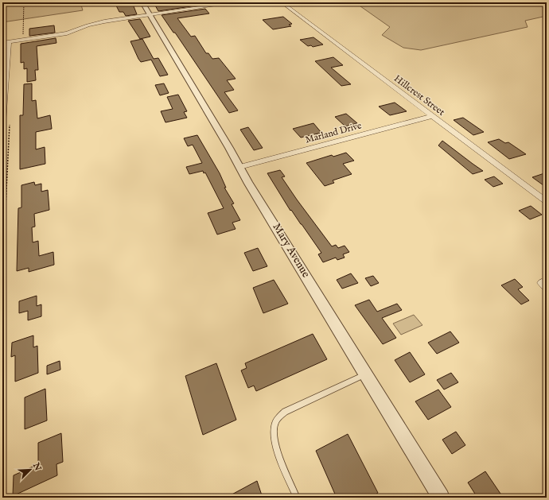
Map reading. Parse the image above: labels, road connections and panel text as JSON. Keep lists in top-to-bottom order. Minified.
{"streets":{"street":["Hillcrest Street","Marland Drive","Mary Avenue"]},"crossings":[["Hillcrest Street","Marland Drive"],["Marland Drive","Mary Avenue"]],"north":"top right"}
